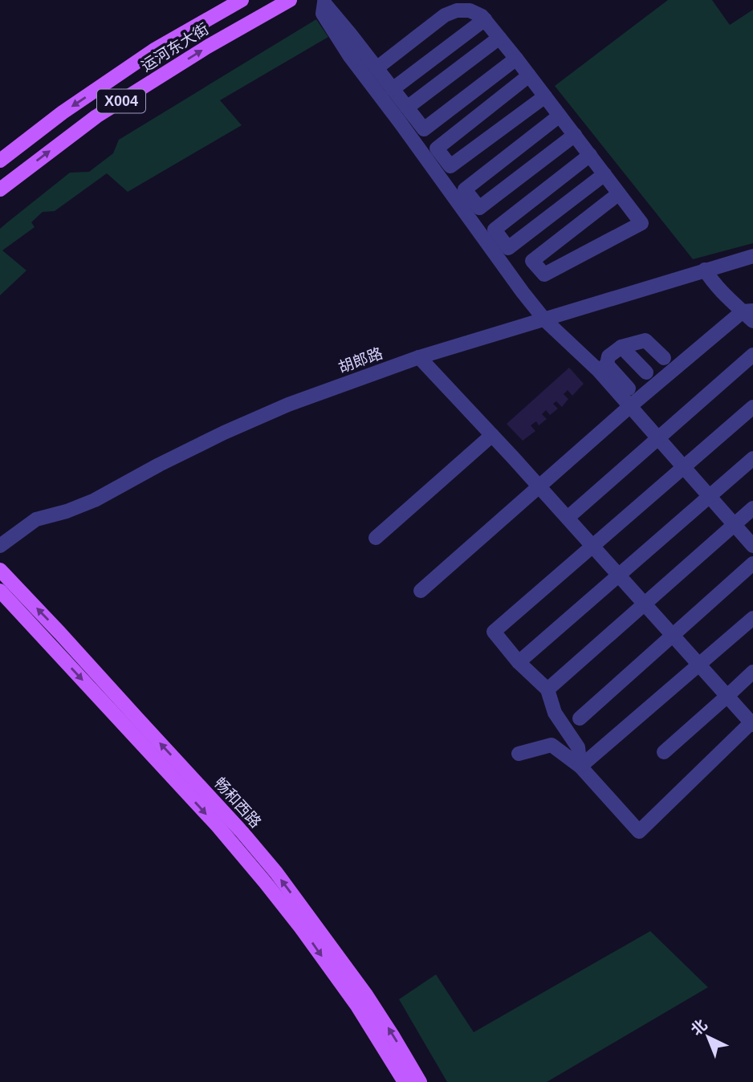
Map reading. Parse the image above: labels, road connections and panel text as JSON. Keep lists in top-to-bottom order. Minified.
{"streets":{"main road":["运河东大街","X004","畅和西路"],"street":["胡郎路"]},"north":"top left"}
